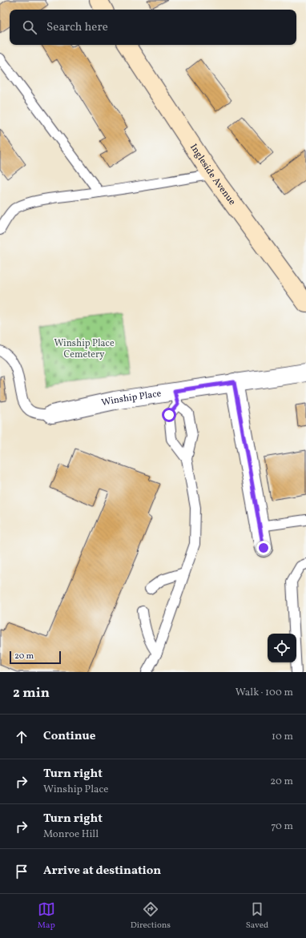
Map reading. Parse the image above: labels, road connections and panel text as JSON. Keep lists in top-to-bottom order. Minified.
{"streets":{"street":["Ingleside Avenue","Winship Place"]},"parks":["Winship Place Cemetery"],"scale_bar":"20 m","page":{"search":"Search here","scale":"20 m","heading":["2 min","Walk · 100 m"],"list":[["Continue","10 m"],["Turn right","Winship Place","20 m"],["Turn right","Monroe Hill","70 m"],"Arrive at destination"],"nav":["Map","Directions","Saved"]}}
